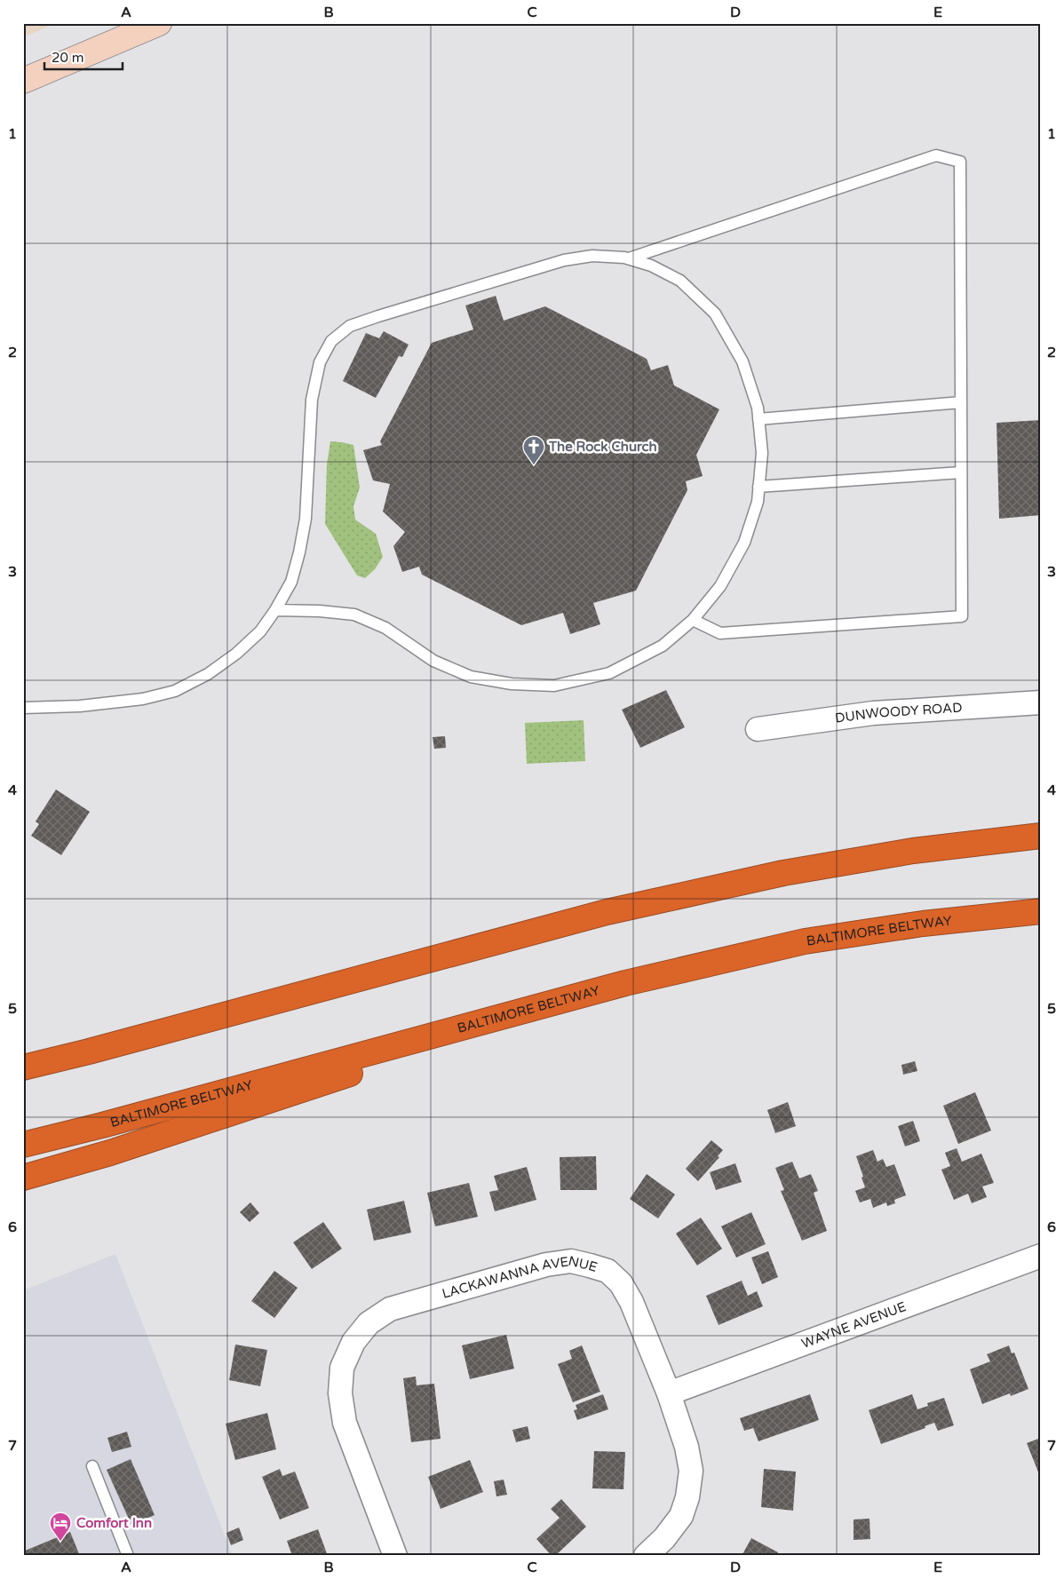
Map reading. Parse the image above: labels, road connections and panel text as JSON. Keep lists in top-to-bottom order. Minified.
{"streets":{"highway":["BALTIMORE BELTWAY"],"street":["DUNWOODY ROAD","LACKAWANNA AVENUE","WAYNE AVENUE"]},"crossings":[["LACKAWANNA AVENUE","WAYNE AVENUE"]],"places":{"church":["The Rock Church"],"hotel":["Comfort Inn"]},"scale_bar":"20 m","grid":{"columns":["A","B","C","D","E"],"rows":["1","2","3","4","5","6","7"]}}
